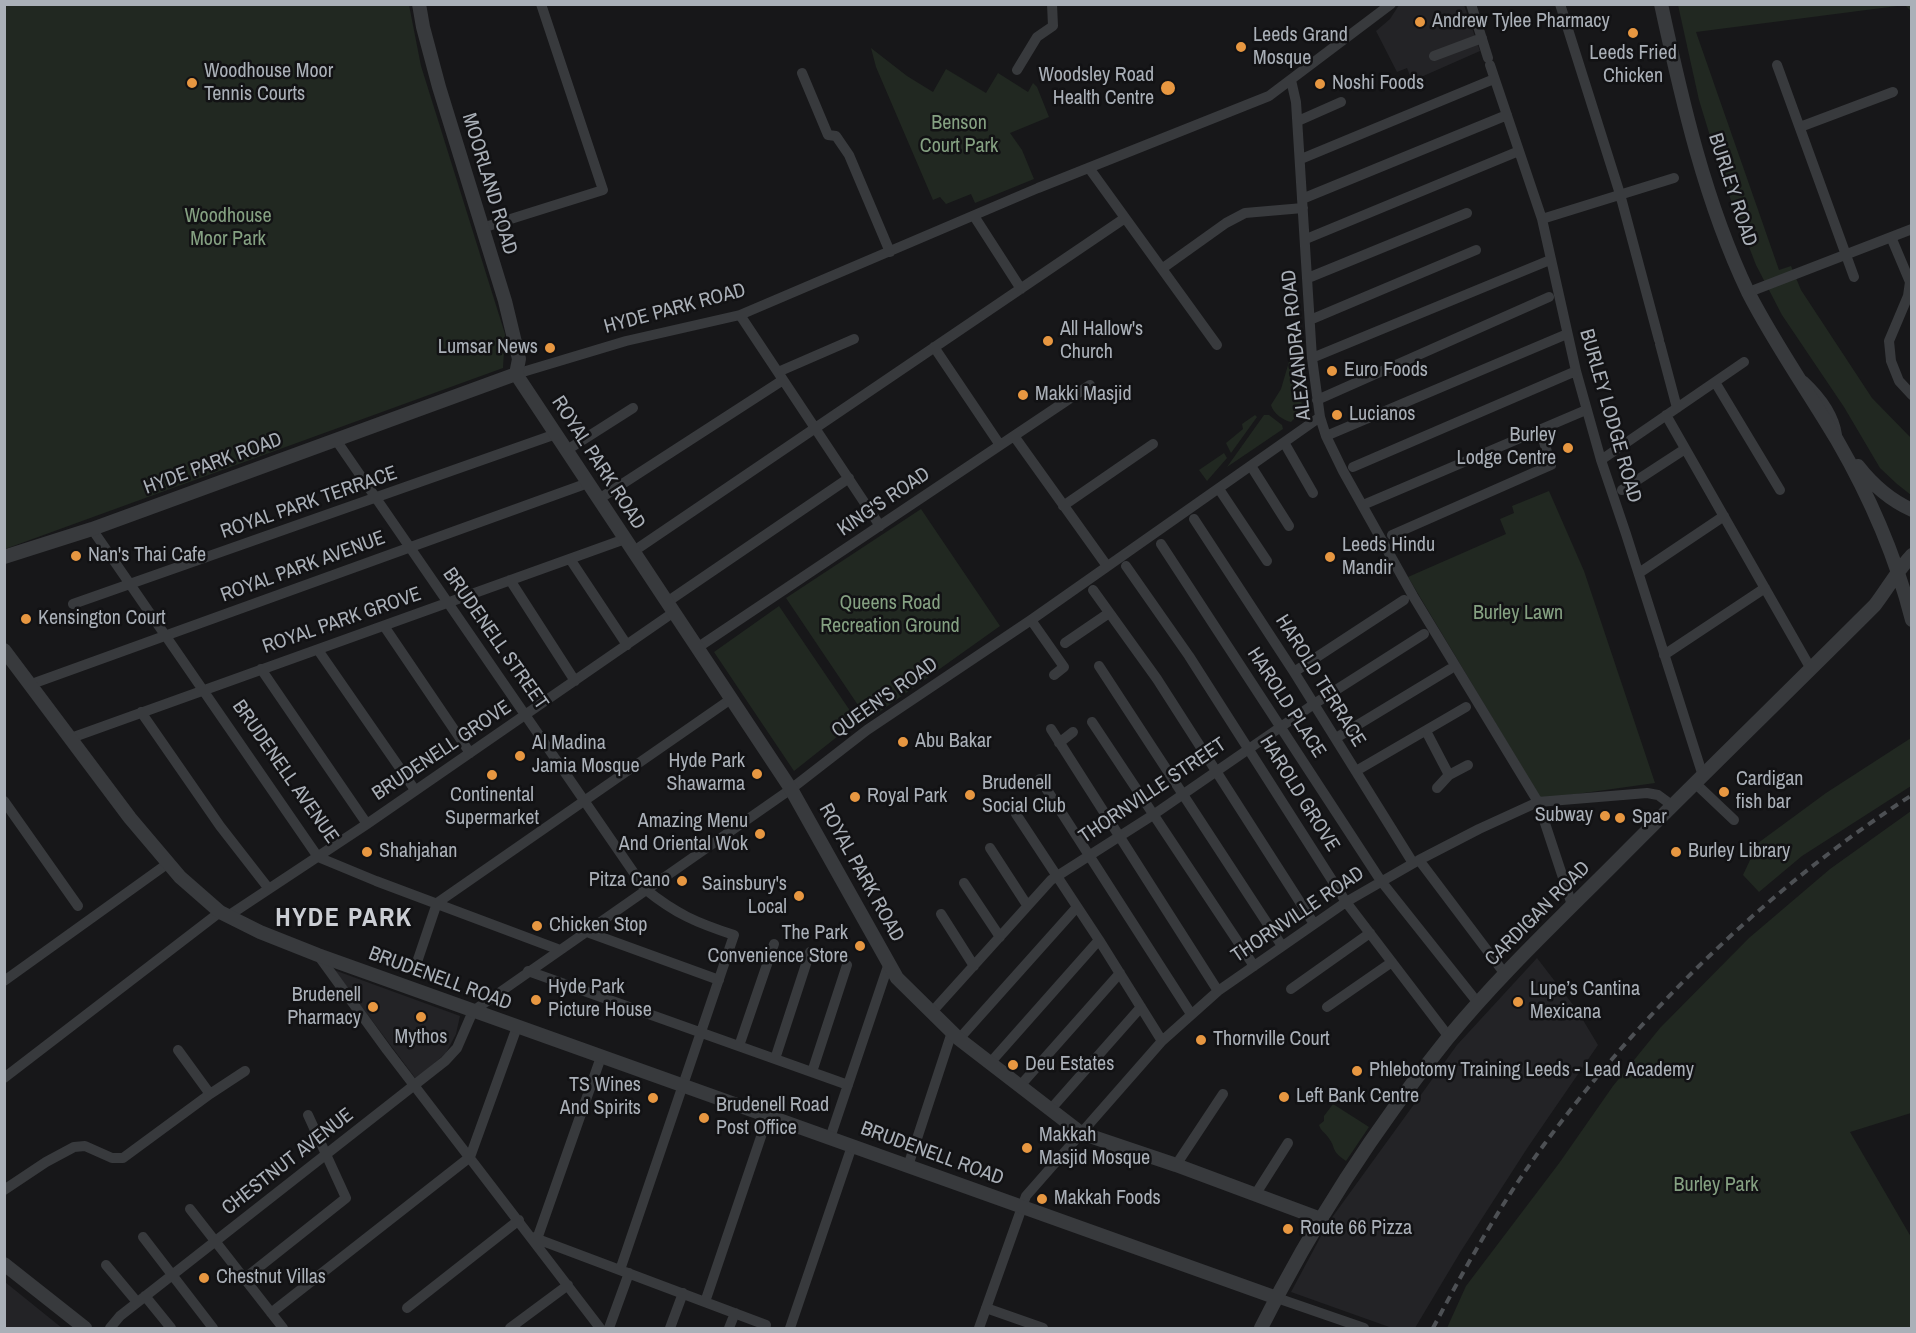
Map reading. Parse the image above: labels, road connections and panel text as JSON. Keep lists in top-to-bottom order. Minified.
{"streets":{"street":["MOORLAND ROAD","BURLEY ROAD","HYDE PARK ROAD","ALEXANDRA ROAD","BURLEY LODGE ROAD","ROYAL PARK ROAD","KING'S ROAD","ROYAL PARK TERRACE","ROYAL PARK AVENUE","ROYAL PARK GROVE","BRUDENELL STREET","HAROLD TERRACE","QUEEN'S ROAD","HAROLD PLACE","BRUDENELL GROVE","BRUDENELL AVENUE","THORNVILLE STREET","HAROLD GROVE","CARDIGAN ROAD","THORNVILLE ROAD","BRUDENELL ROAD","CHESTNUT AVENUE"]},"crossings":[["MOORLAND ROAD","HYDE PARK ROAD"],["MOORLAND ROAD","ROYAL PARK ROAD"],["BURLEY ROAD","CARDIGAN ROAD"],["HYDE PARK ROAD","ALEXANDRA ROAD"],["HYDE PARK ROAD","ROYAL PARK ROAD"],["HYDE PARK ROAD","BRUDENELL STREET"],["HYDE PARK ROAD","BRUDENELL AVENUE"],["ALEXANDRA ROAD","QUEEN'S ROAD"],["ALEXANDRA ROAD","CARDIGAN ROAD"],["ALEXANDRA ROAD","THORNVILLE ROAD"],["BURLEY LODGE ROAD","CARDIGAN ROAD"],["ROYAL PARK ROAD","KING'S ROAD"],["ROYAL PARK ROAD","ROYAL PARK TERRACE"],["ROYAL PARK ROAD","ROYAL PARK AVENUE"],["ROYAL PARK ROAD","ROYAL PARK GROVE"],["ROYAL PARK ROAD","QUEEN'S ROAD"],["ROYAL PARK ROAD","BRUDENELL GROVE"],["ROYAL PARK ROAD","THORNVILLE STREET"],["ROYAL PARK ROAD","CARDIGAN ROAD"],["ROYAL PARK ROAD","THORNVILLE ROAD"],["ROYAL PARK TERRACE","BRUDENELL STREET"],["ROYAL PARK TERRACE","BRUDENELL AVENUE"],["ROYAL PARK AVENUE","BRUDENELL STREET"],["ROYAL PARK AVENUE","BRUDENELL AVENUE"],["ROYAL PARK AVENUE","BRUDENELL ROAD"],["ROYAL PARK GROVE","BRUDENELL STREET"],["ROYAL PARK GROVE","BRUDENELL AVENUE"],["ROYAL PARK GROVE","BRUDENELL ROAD"],["BRUDENELL STREET","QUEEN'S ROAD"],["BRUDENELL STREET","BRUDENELL GROVE"],["HAROLD TERRACE","THORNVILLE STREET"],["HAROLD TERRACE","CARDIGAN ROAD"],["HAROLD TERRACE","THORNVILLE ROAD"],["QUEEN'S ROAD","BRUDENELL AVENUE"],["QUEEN'S ROAD","BRUDENELL ROAD"],["QUEEN'S ROAD","CHESTNUT AVENUE"],["HAROLD PLACE","THORNVILLE STREET"],["HAROLD PLACE","CARDIGAN ROAD"],["HAROLD PLACE","THORNVILLE ROAD"],["BRUDENELL GROVE","BRUDENELL AVENUE"],["BRUDENELL GROVE","BRUDENELL ROAD"],["THORNVILLE STREET","HAROLD GROVE"],["HAROLD GROVE","CARDIGAN ROAD"],["HAROLD GROVE","THORNVILLE ROAD"],["CARDIGAN ROAD","THORNVILLE ROAD"],["CARDIGAN ROAD","BRUDENELL ROAD"],["THORNVILLE ROAD","BRUDENELL ROAD"],["BRUDENELL ROAD","CHESTNUT AVENUE"]],"districts":["HYDE PARK"],"parks":["Benson Court Park","Woodhouse Moor Park","Queens Road Recreation Ground","Burley Lawn","Burley Park"],"places":["Andrew Tylee Pharmacy","Leeds Fried Chicken","Leeds Grand Mosque","Woodhouse Moor Tennis Courts","Noshi Foods","Woodsley Road Health Centre","All Hallow's Church","Lumsar News","Euro Foods","Makki Masjid","Lucianos","Burley Lodge Centre","Nan's Thai Cafe","Leeds Hindu Mandir","Kensington Court","Abu Bakar","Al Madina Jamia Mosque","Hyde Park Shawarma","Continental Supermarket","Cardigan fish bar","Brudenell Social Club","Royal Park","Subway","Spar","Amazing Menu And Oriental Wok","Shahjahan","Burley Library","Pitza Cano","Sainsbury's Local","Chicken Stop","The Park Convenience Store","Hyde Park Picture House","Lupe’s Cantina Mexicana","Brudenell Pharmacy","Mythos","Thornville Court","Deu Estates","Phlebotomy Training Leeds - Lead Academy","Left Bank Centre","TS Wines And Spirits","Brudenell Road Post Office","Makkah Masjid Mosque","Makkah Foods","Route 66 Pizza","Chestnut Villas"]}
